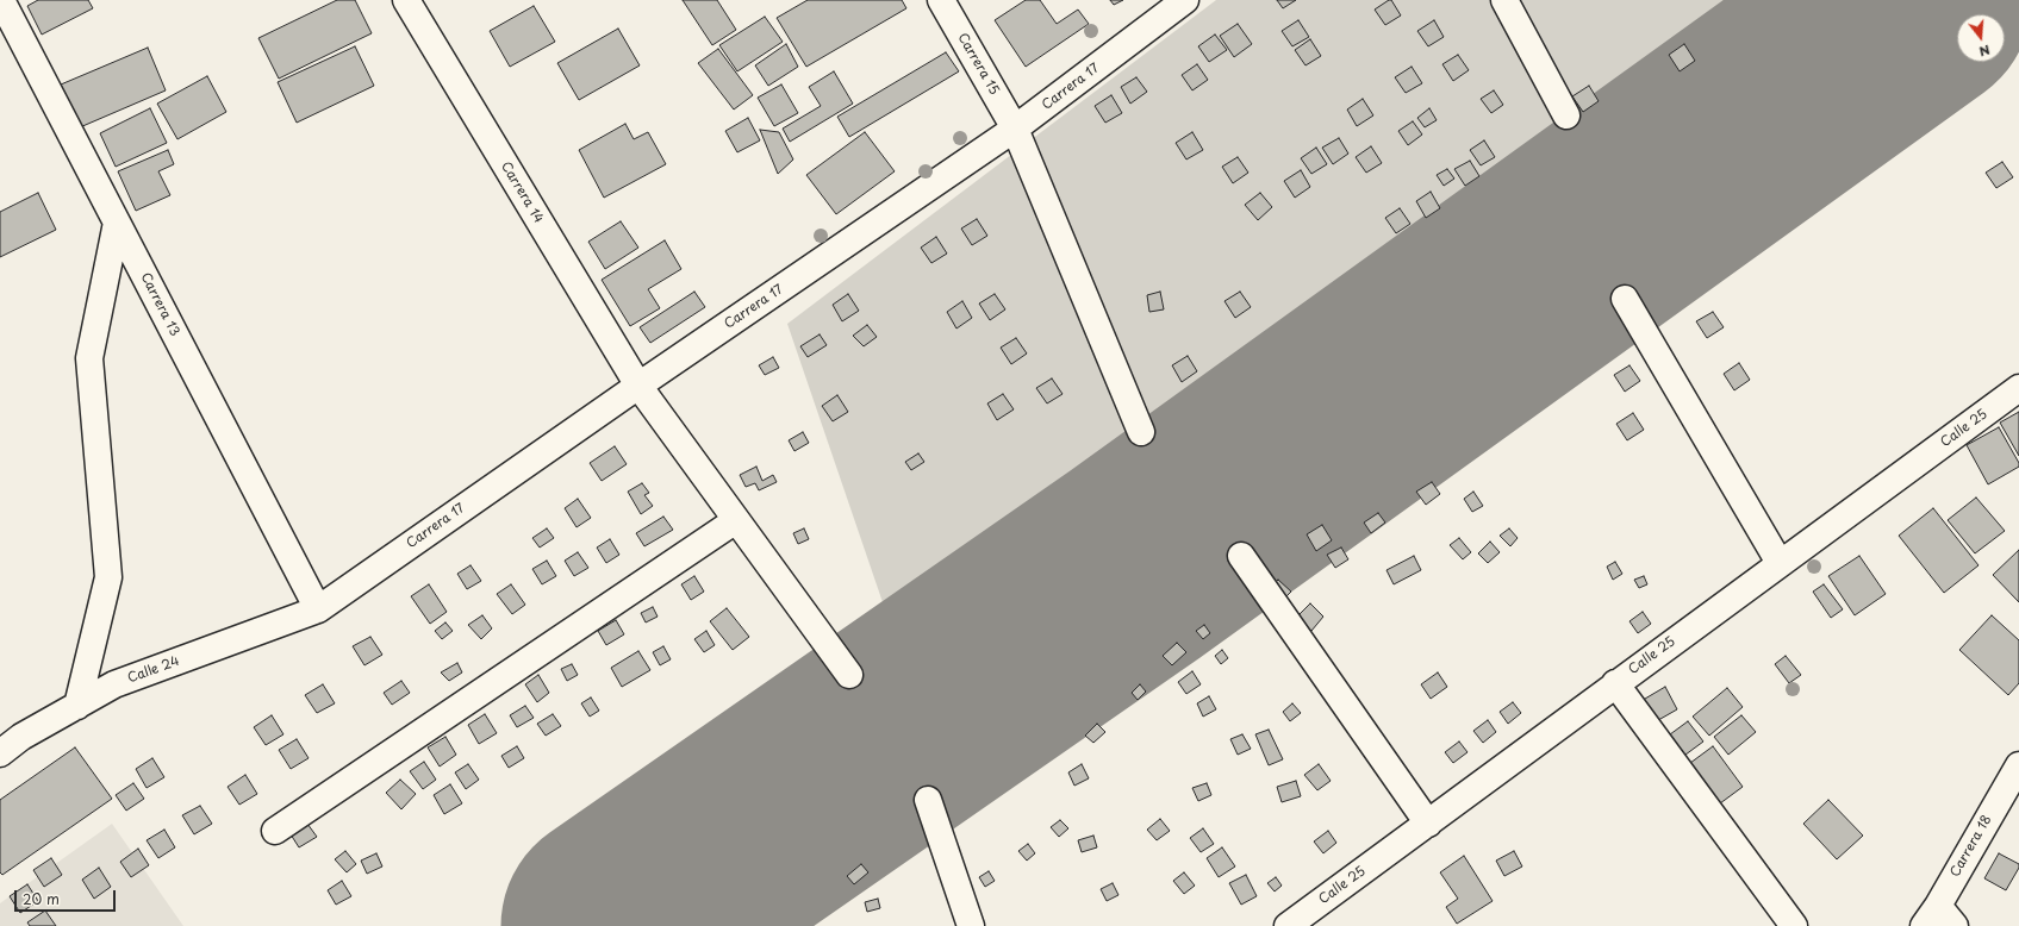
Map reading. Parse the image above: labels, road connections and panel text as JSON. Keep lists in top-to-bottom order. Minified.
{"streets":{"street":["Carrera 15","Carrera 17","Carrera 14","Carrera 13","Calle 25","Calle 24","Carrera 18"]},"crossings":[["Carrera 15","Carrera 17"],["Carrera 17","Carrera 14"],["Carrera 17","Carrera 13"],["Carrera 17","Calle 24"],["Carrera 13","Calle 24"]],"scale_bar":"20 m","north":"bottom"}
